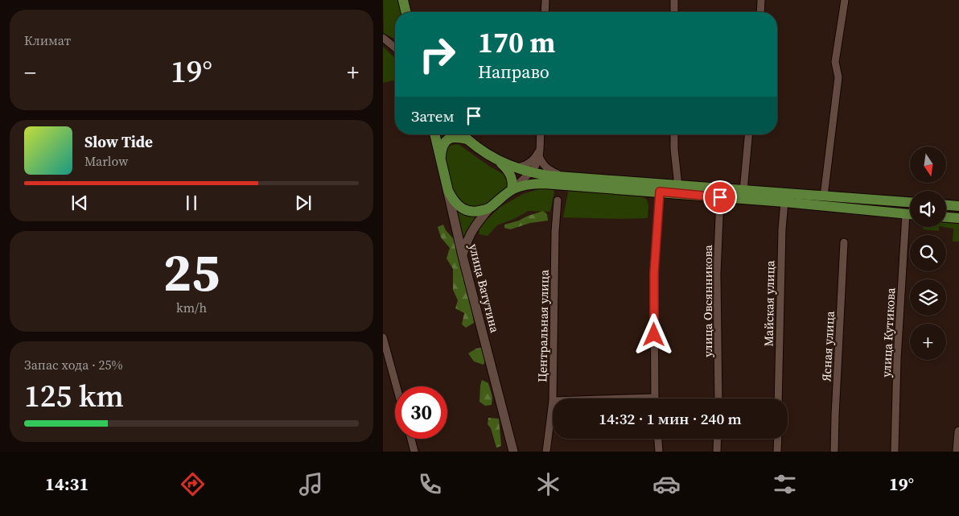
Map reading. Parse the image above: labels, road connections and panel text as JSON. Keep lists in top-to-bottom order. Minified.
{"streets":{"main road":["улица Ватутина"],"street":["улица Овсянникова","Майская улица","Центральная улица","улица Кутикова","Ясная улица"]},"north":"bottom","page":{"tile":["Климат",["25","km/h"],["Запас хода · 25%","125 km"]],"turn":["170 m","Направо"],"heat":["−","19°","+"],"then":"Затем","song":["Slow Tide","Marlow"],"map_buttons":"+","limit":"30","trip":"14:32 · 1 мин · 240 m","tabs":["14:31","19°"]}}
